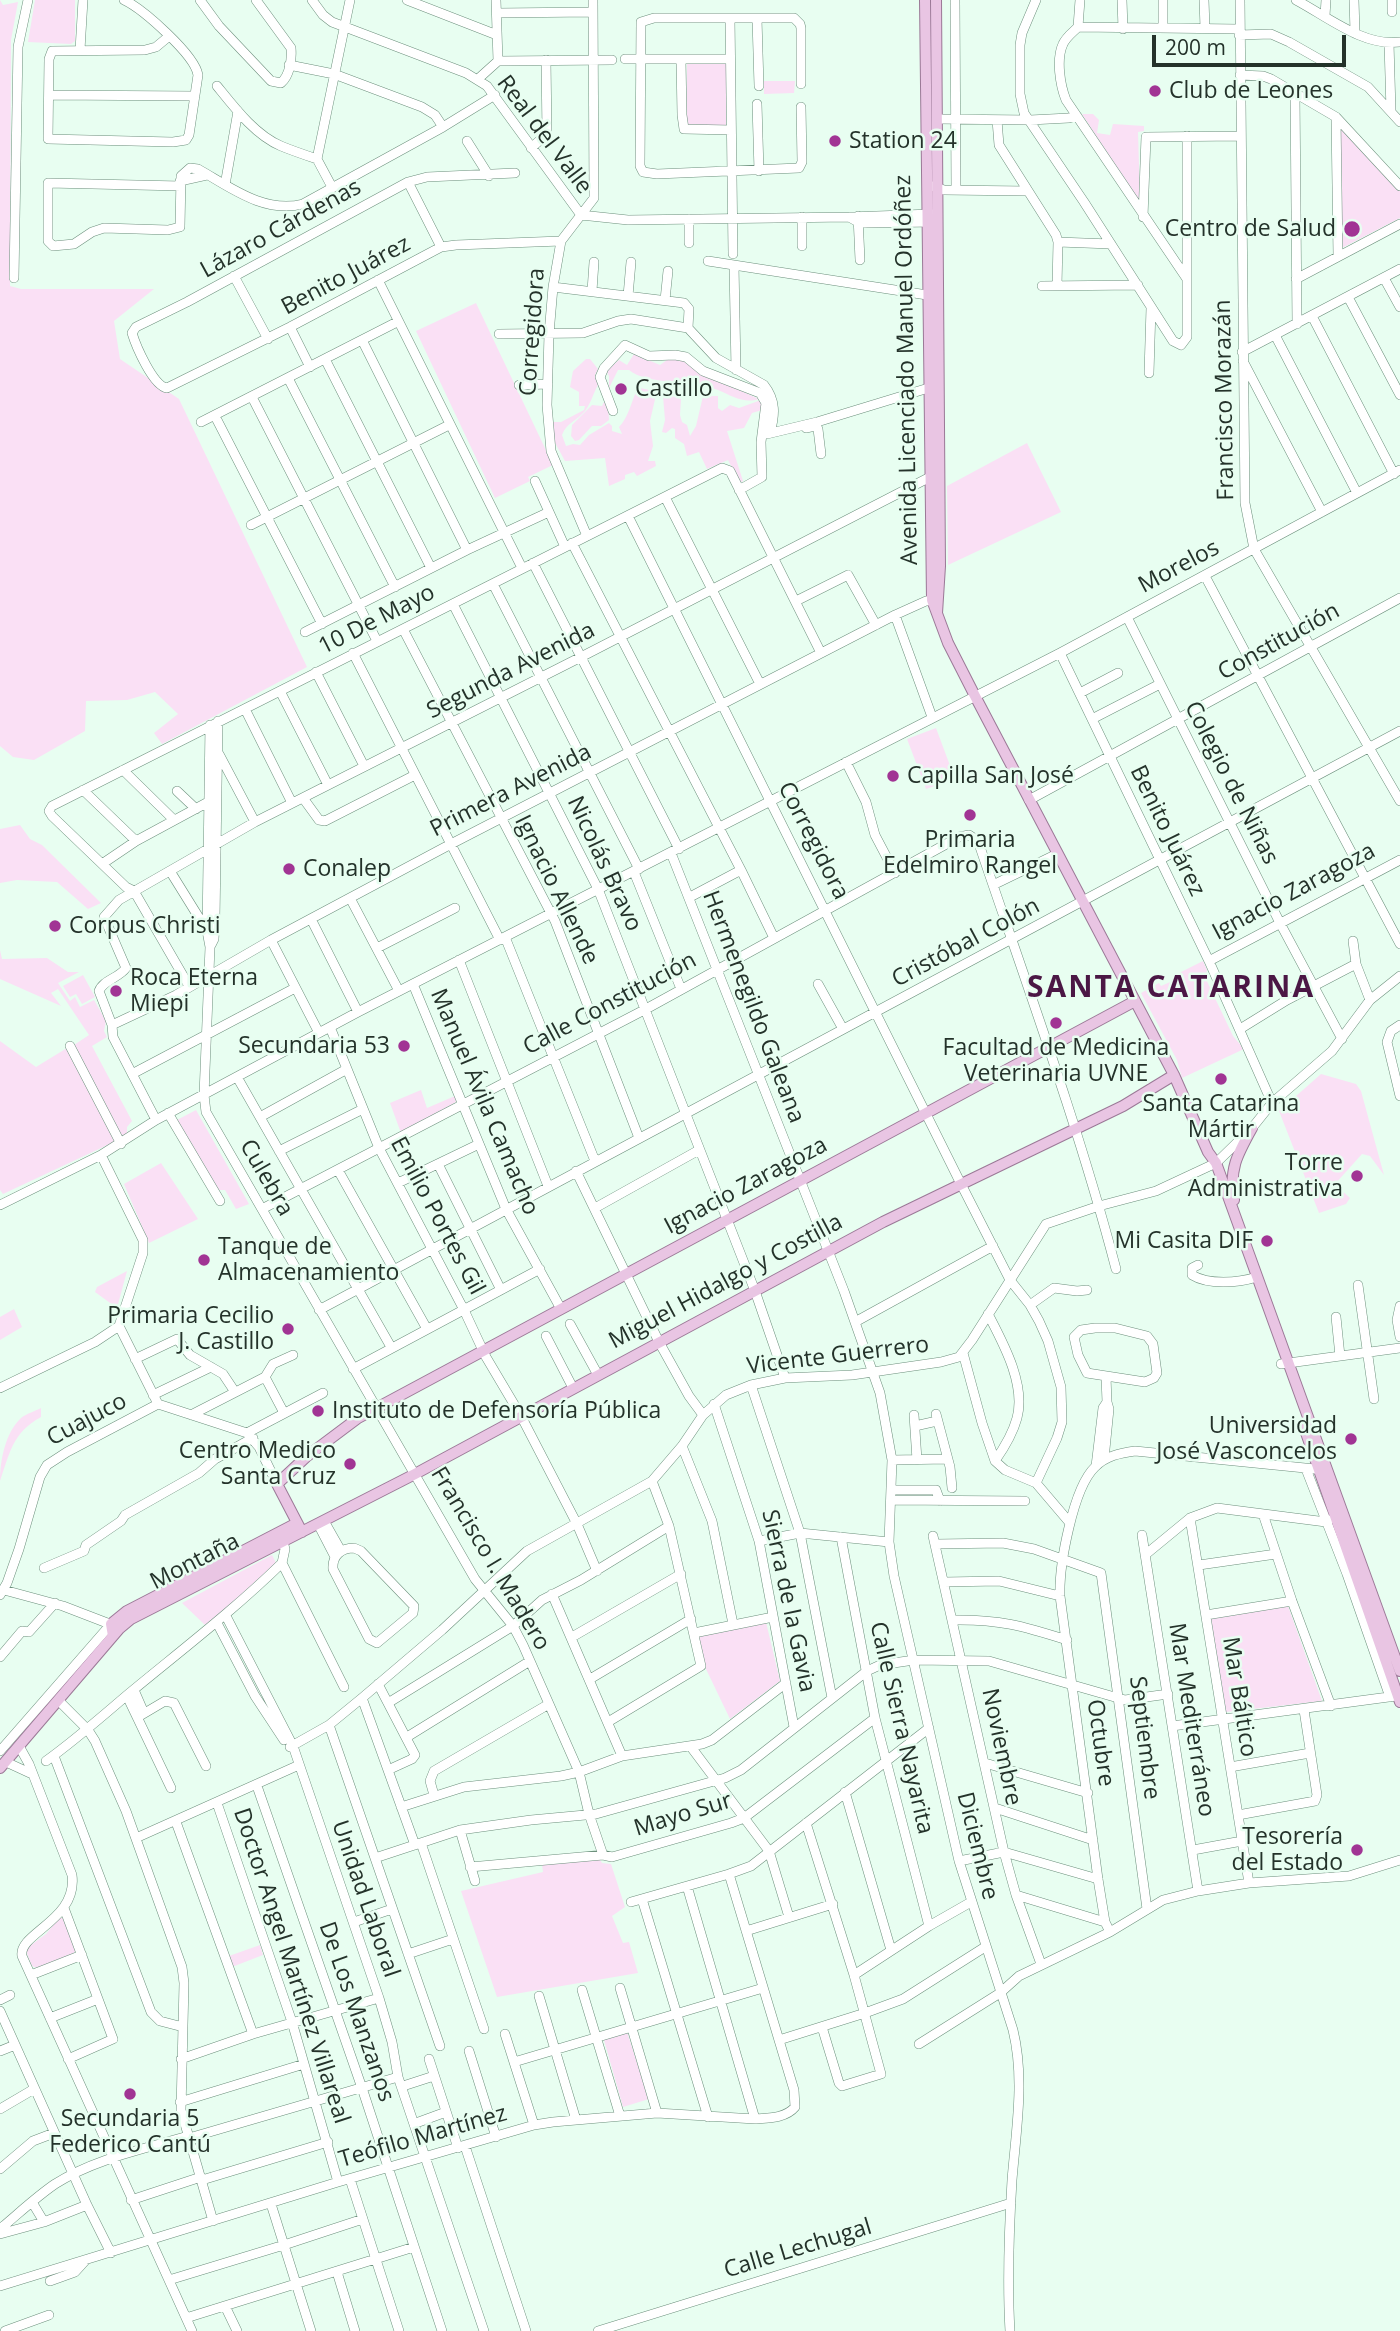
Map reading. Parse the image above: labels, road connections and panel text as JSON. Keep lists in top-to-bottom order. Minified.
{"streets":{"main road":["Avenida Licenciado Manuel Ordóñez","Ignacio Zaragoza","Miguel Hidalgo y Costilla","Montaña"],"street":["Real del Valle","Lázaro Cárdenas","Benito Juárez","Corregidora","Francisco Morazán","Morelos","10 De Mayo","Constitución","Segunda Avenida","Colegio de Niñas","Primera Avenida","Nicolás Bravo","Ignacio Allende","Cristóbal Colón","Calle Constitución","Hermenegildo Galeana","Manuel Ávila Camacho","Culebra","Emilio Portes Gil","Vicente Guerrero","Cuajuco","Francisco I. Madero","Sierra de la Gavia","Mar Báltico","Mar Mediterráneo","Calle Sierra Nayarita","Septiembre","Octubre","Noviembre","Mayo Sur","Diciembre","Unidad Laboral","Doctor Angel Martínez Villareal","De Los Manzanos","Teófilo Martínez","Calle Lechugal"]},"crossings":[["Real del Valle","Corregidora"],["Real del Valle","Avenida Licenciado Manuel Ordóñez"],["Lázaro Cárdenas","Benito Juárez"],["Benito Juárez","Corregidora"],["Benito Juárez","Morelos"],["Benito Juárez","Constitución"],["Benito Juárez","Ignacio Zaragoza"],["Benito Juárez","Cristóbal Colón"],["Benito Juárez","Vicente Guerrero"],["Corregidora","Morelos"],["Corregidora","10 De Mayo"],["Corregidora","Segunda Avenida"],["Corregidora","Primera Avenida"],["Corregidora","Ignacio Zaragoza"],["Corregidora","Cristóbal Colón"],["Corregidora","Calle Constitución"],["Corregidora","Miguel Hidalgo y Costilla"],["Corregidora","Vicente Guerrero"],["Avenida Licenciado Manuel Ordóñez","Morelos"],["Avenida Licenciado Manuel Ordóñez","Constitución"],["Avenida Licenciado Manuel Ordóñez","Segunda Avenida"],["Avenida Licenciado Manuel Ordóñez","Primera Avenida"],["Avenida Licenciado Manuel Ordóñez","Ignacio Zaragoza"],["Avenida Licenciado Manuel Ordóñez","Cristóbal Colón"],["Avenida Licenciado Manuel Ordóñez","Miguel Hidalgo y Costilla"],["Avenida Licenciado Manuel Ordóñez","Vicente Guerrero"],["Francisco Morazán","Morelos"],["Francisco Morazán","Constitución"],["Francisco Morazán","Cristóbal Colón"],["Morelos","Colegio de Niñas"],["Morelos","Nicolás Bravo"],["Morelos","Ignacio Allende"],["Morelos","Hermenegildo Galeana"],["Morelos","Manuel Ávila Camacho"],["Morelos","Culebra"],["Morelos","Emilio Portes Gil"],["10 De Mayo","Nicolás Bravo"],["10 De Mayo","Ignacio Allende"],["10 De Mayo","Hermenegildo Galeana"],["10 De Mayo","Culebra"],["Constitución","Colegio de Niñas"],["Segunda Avenida","Primera Avenida"],["Segunda Avenida","Nicolás Bravo"],["Segunda Avenida","Ignacio Allende"],["Segunda Avenida","Hermenegildo Galeana"],["Segunda Avenida","Culebra"],["Colegio de Niñas","Ignacio Zaragoza"],["Colegio de Niñas","Cristóbal Colón"],["Colegio de Niñas","Vicente Guerrero"],["Primera Avenida","Nicolás Bravo"],["Primera Avenida","Ignacio Allende"],["Primera Avenida","Hermenegildo Galeana"],["Primera Avenida","Culebra"],["Nicolás Bravo","Ignacio Zaragoza"],["Nicolás Bravo","Cristóbal Colón"],["Nicolás Bravo","Calle Constitución"],["Nicolás Bravo","Miguel Hidalgo y Costilla"],["Nicolás Bravo","Vicente Guerrero"],["Ignacio Allende","Cristóbal Colón"],["Ignacio Allende","Calle Constitución"],["Ignacio Zaragoza","Hermenegildo Galeana"],["Ignacio Zaragoza","Manuel Ávila Camacho"],["Ignacio Zaragoza","Culebra"],["Ignacio Zaragoza","Emilio Portes Gil"],["Ignacio Zaragoza","Francisco I. Madero"],["Cristóbal Colón","Hermenegildo Galeana"],["Cristóbal Colón","Manuel Ávila Camacho"],["Cristóbal Colón","Culebra"],["Cristóbal Colón","Emilio Portes Gil"],["Calle Constitución","Hermenegildo Galeana"],["Calle Constitución","Manuel Ávila Camacho"],["Calle Constitución","Culebra"],["Calle Constitución","Emilio Portes Gil"],["Hermenegildo Galeana","Miguel Hidalgo y Costilla"],["Hermenegildo Galeana","Vicente Guerrero"],["Hermenegildo Galeana","Diciembre"],["Culebra","Francisco I. Madero"],["Emilio Portes Gil","Miguel Hidalgo y Costilla"],["Emilio Portes Gil","Vicente Guerrero"],["Miguel Hidalgo y Costilla","Francisco I. Madero"],["Miguel Hidalgo y Costilla","Montaña"],["Vicente Guerrero","Francisco I. Madero"],["Vicente Guerrero","Sierra de la Gavia"],["Vicente Guerrero","Diciembre"],["Vicente Guerrero","Unidad Laboral"],["Francisco I. Madero","Mayo Sur"],["Calle Sierra Nayarita","Mayo Sur"],["Septiembre","Octubre"],["Septiembre","Noviembre"],["Octubre","Noviembre"],["Diciembre","Calle Lechugal"],["Unidad Laboral","Teófilo Martínez"],["Doctor Angel Martínez Villareal","Teófilo Martínez"],["De Los Manzanos","Teófilo Martínez"]],"districts":["SANTA CATARINA"],"places":["Club de Leones","Station 24","Centro de Salud","Castillo","Capilla San José","Primaria Edelmiro Rangel","Conalep","Corpus Christi","Roca Eterna Miepi","Facultad de Medicina Veterinaria UVNE","Secundaria 53","Santa Catarina Mártir","Torre Administrativa","Mi Casita DIF","Tanque de Almacenamiento","Primaria Cecilio J. Castillo","Instituto de Defensoría Pública","Universidad José Vasconcelos","Centro Medico Santa Cruz","Tesorería del Estado","Secundaria 5 Federico Cantú"],"scale_bar":"200 m"}
